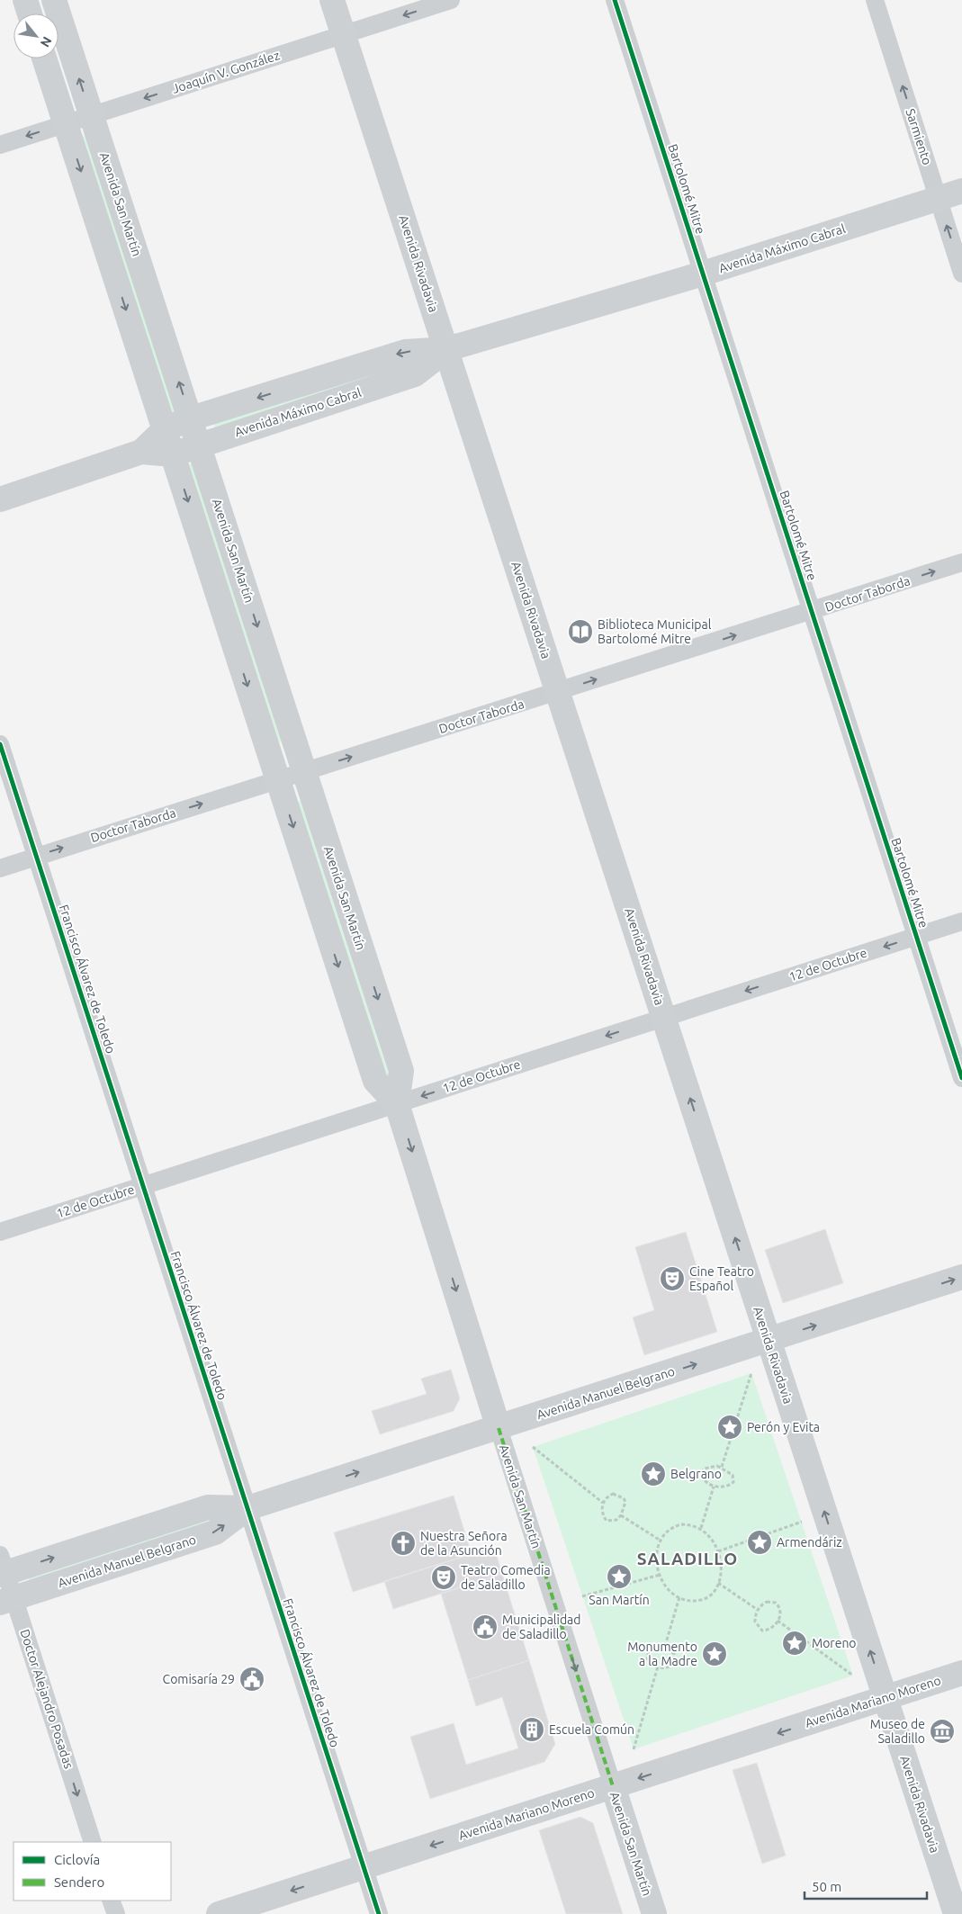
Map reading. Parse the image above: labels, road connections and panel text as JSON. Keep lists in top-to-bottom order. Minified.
{"streets":{"main road":["Avenida San Martín","Avenida Máximo Cabral","Avenida Rivadavia","Avenida Manuel Belgrano","Avenida Mariano Moreno"],"street":["Joaquín V. González","Sarmiento","Bartolomé Mitre","Doctor Taborda","12 de Octubre","Francisco Álvarez de Toledo","Doctor Alejandro Posadas"]},"crossings":[["Joaquín V. González","Avenida San Martín"],["Joaquín V. González","Avenida Rivadavia"],["Sarmiento","Avenida Máximo Cabral"],["Bartolomé Mitre","Avenida Máximo Cabral"],["Bartolomé Mitre","Doctor Taborda"],["Bartolomé Mitre","12 de Octubre"],["Avenida San Martín","Avenida Máximo Cabral"],["Avenida San Martín","Doctor Taborda"],["Avenida San Martín","12 de Octubre"],["Avenida San Martín","Avenida Manuel Belgrano"],["Avenida San Martín","Avenida Mariano Moreno"],["Avenida Máximo Cabral","Avenida Rivadavia"],["Avenida Rivadavia","Doctor Taborda"],["Avenida Rivadavia","12 de Octubre"],["Avenida Rivadavia","Avenida Manuel Belgrano"],["Avenida Rivadavia","Avenida Mariano Moreno"],["Doctor Taborda","Francisco Álvarez de Toledo"],["12 de Octubre","Francisco Álvarez de Toledo"],["Francisco Álvarez de Toledo","Avenida Manuel Belgrano"],["Francisco Álvarez de Toledo","Avenida Mariano Moreno"],["Avenida Manuel Belgrano","Doctor Alejandro Posadas"]],"one_way":["Joaquín V. González","Sarmiento","Avenida Rivadavia","Doctor Taborda","12 de Octubre","Avenida Manuel Belgrano","Doctor Alejandro Posadas","Avenida Mariano Moreno"],"districts":["SALADILLO"],"places":{"library":["Biblioteca Municipal Bartolomé Mitre"],"theatre":["Cine Teatro Español","Teatro Comedia de Saladillo"],"place":["Perón y Evita","Belgrano","Armendáriz","San Martín","Moreno","Monumento a la Madre"],"church":["Nuestra Señora de la Asunción"],"public building":["Municipalidad de Saladillo","Comisaría 29"],"building":["Escuela Común"],"museum":["Museo de Saladillo"]},"legend":["Ciclovía","Sendero"],"scale_bar":"50 m","north":"bottom right"}
